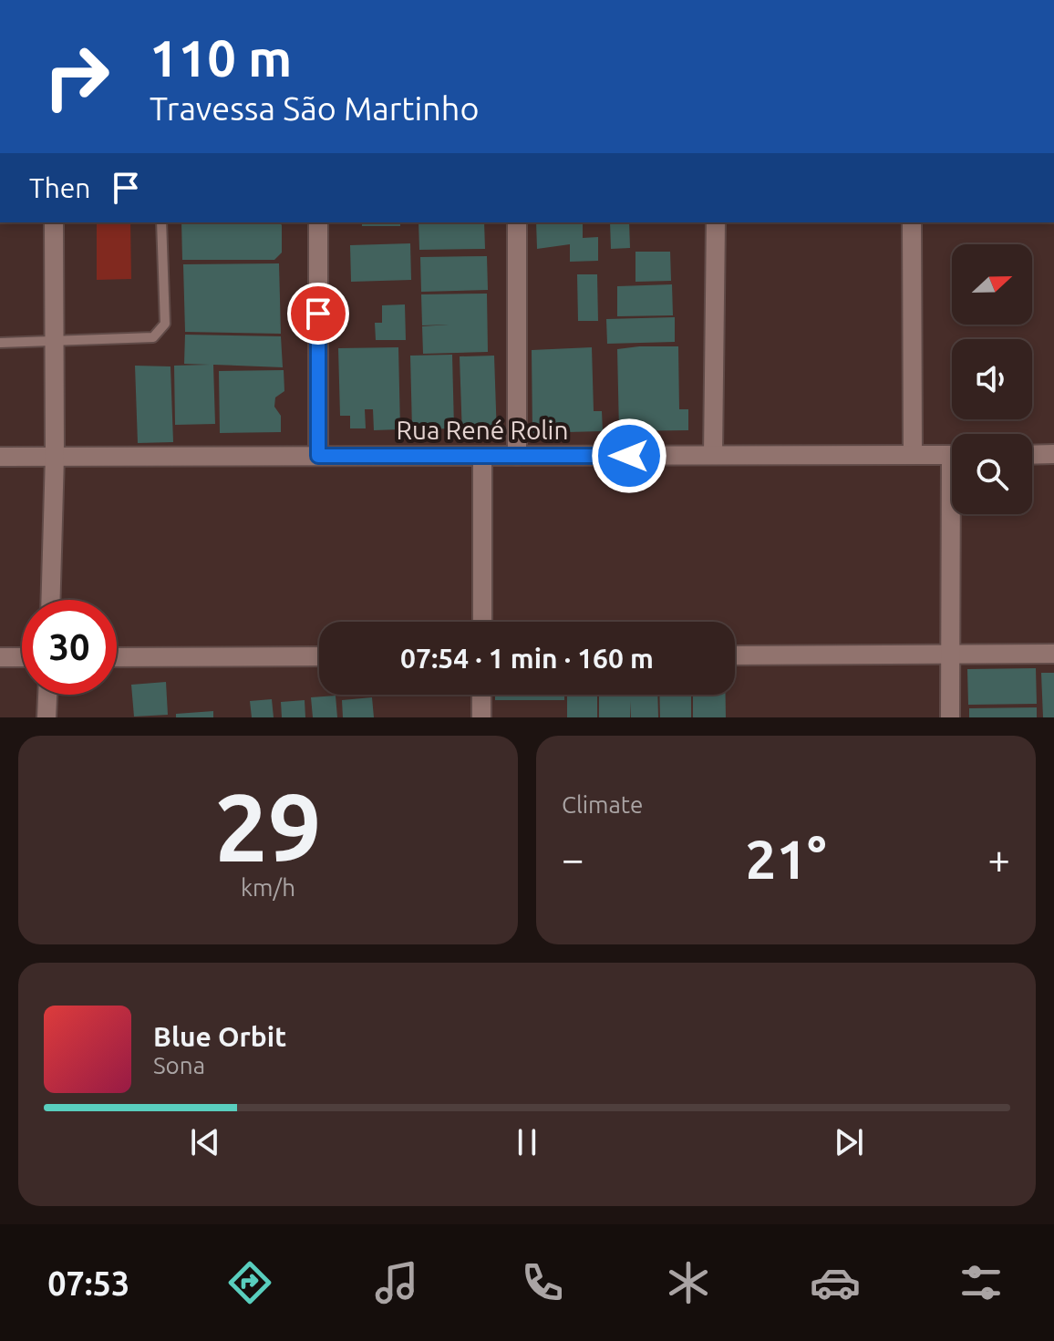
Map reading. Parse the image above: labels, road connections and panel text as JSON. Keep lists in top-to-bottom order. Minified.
{"streets":{"street":["Rua René Rolin"]},"north":"right","page":{"turn":["110 m","Travessa São Martinho"],"then":"Then","limit":"30","trip":"07:54 · 1 min · 160 m","tile":[["29","km/h"],"Climate"],"heat":["−","21°","+"],"song":["Blue Orbit","Sona"],"tabs":"07:53"}}
